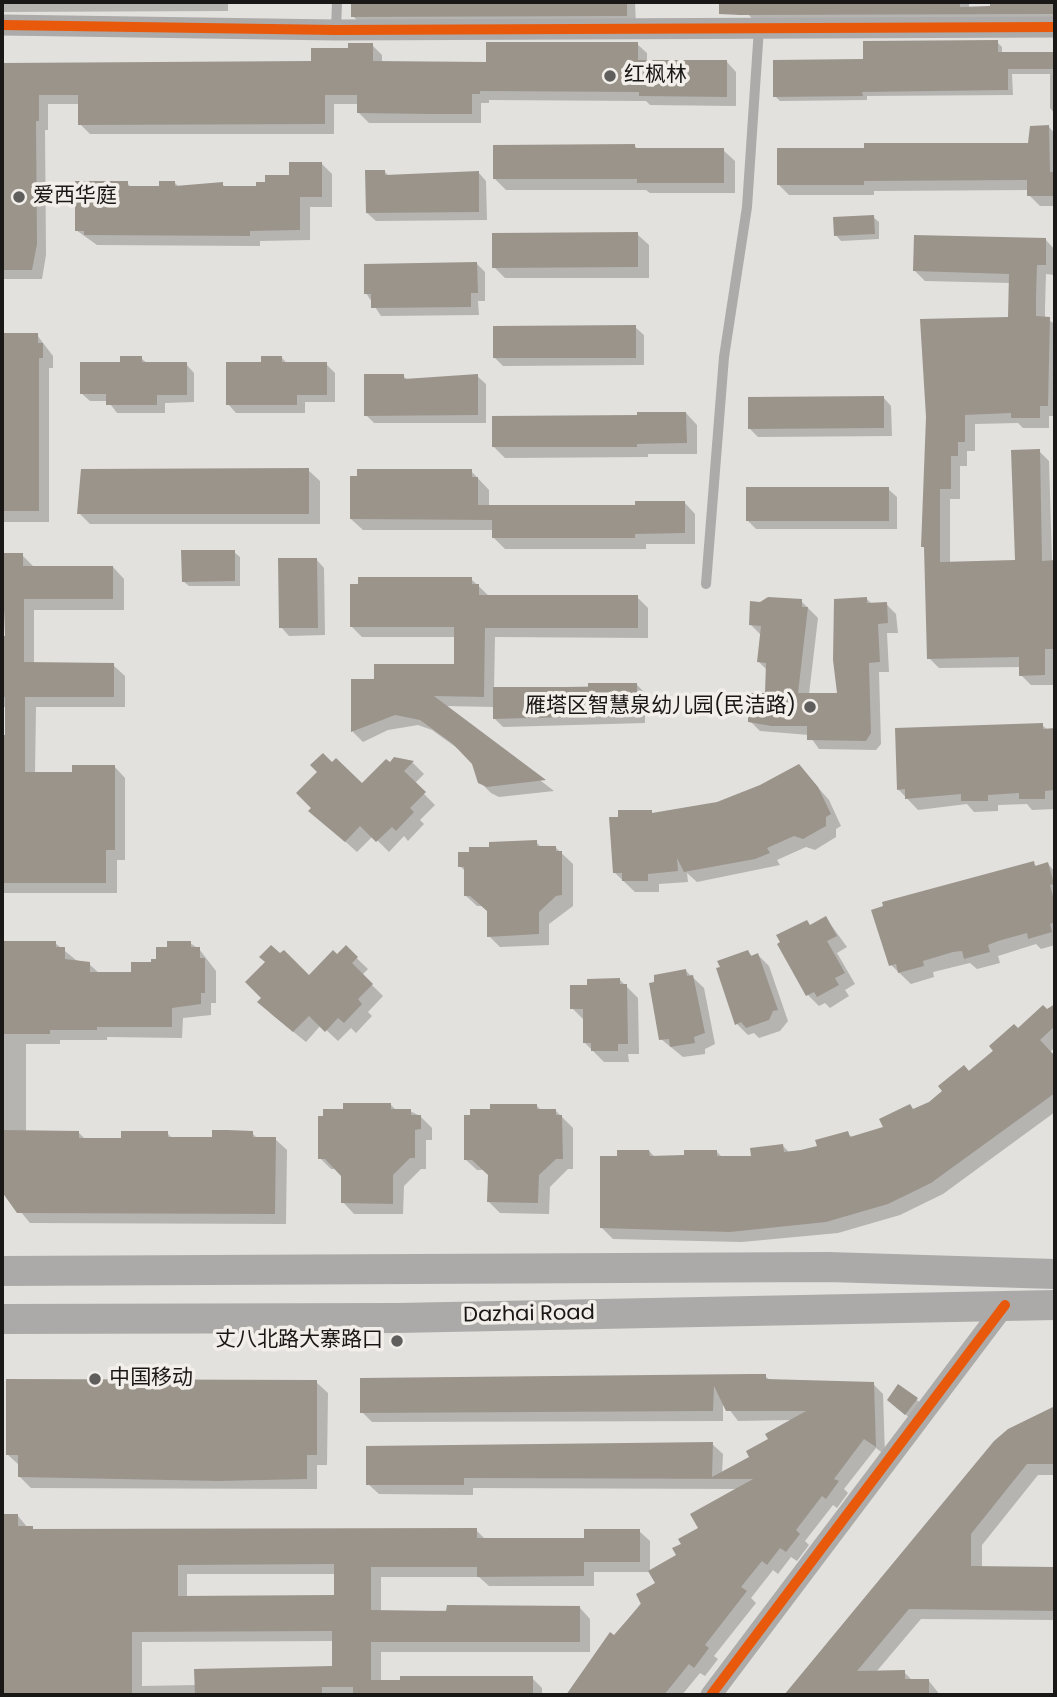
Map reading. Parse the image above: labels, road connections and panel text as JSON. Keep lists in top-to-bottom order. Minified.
{"streets":{"main road":["Dazhai Road"]},"places":["红枫林","爱西华庭","雁塔区智慧泉幼儿园(民洁路)","丈八北路大寨路口","中国移动"]}
